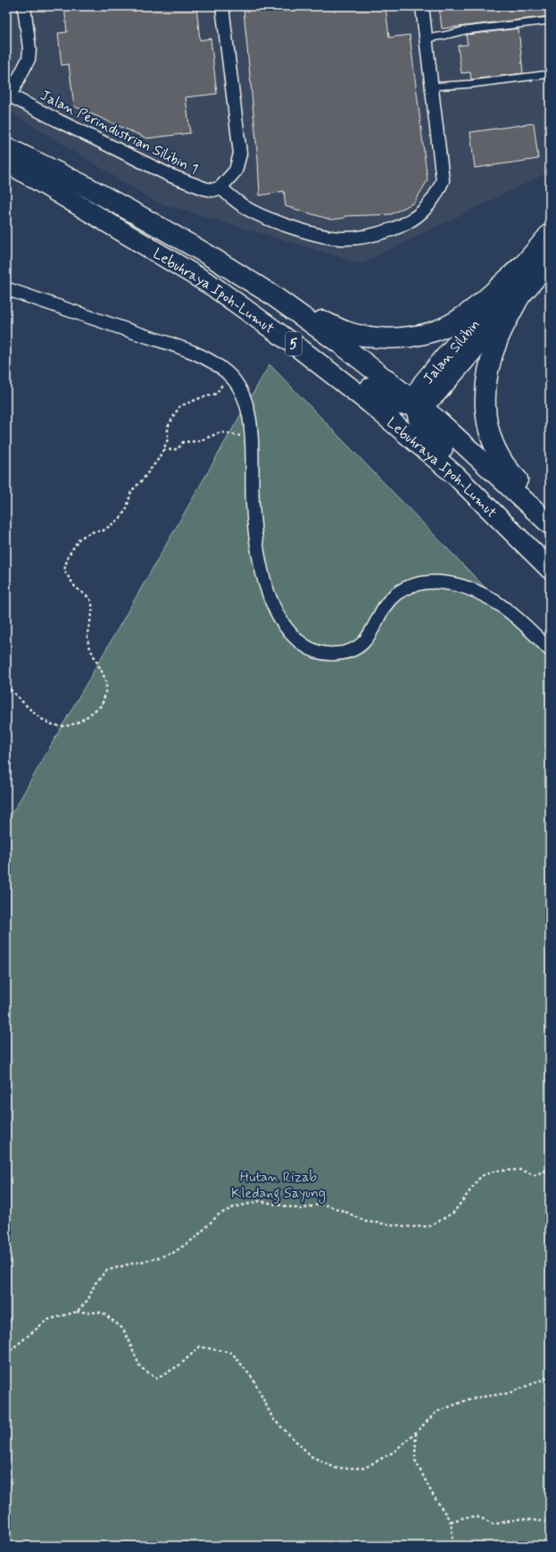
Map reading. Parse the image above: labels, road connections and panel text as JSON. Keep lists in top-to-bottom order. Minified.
{"streets":{"main road":["Lebuhraya Ipoh-Lumut","5","Jalan Silibin"],"street":["Jalan Perindustrian Silibin 1"]},"crossings":[["Lebuhraya Ipoh-Lumut","Jalan Silibin"]],"parks":["Hutan Rizab Kledang Sayung"]}
